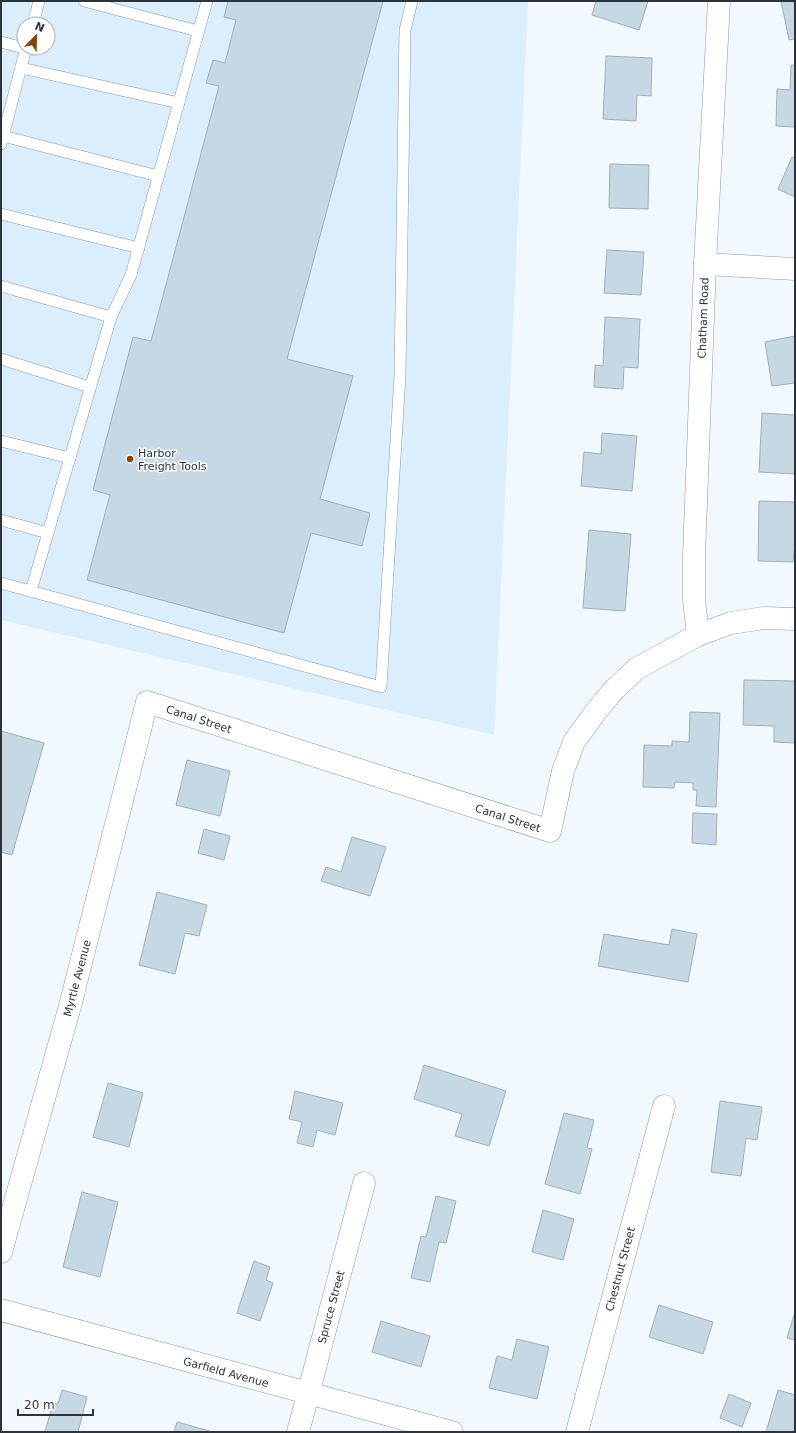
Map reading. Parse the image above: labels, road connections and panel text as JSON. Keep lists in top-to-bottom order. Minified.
{"streets":{"street":["Chatham Road","Canal Street","Myrtle Avenue","Chestnut Street","Spruce Street","Garfield Avenue"]},"crossings":[["Chatham Road","Canal Street"],["Canal Street","Myrtle Avenue"],["Spruce Street","Garfield Avenue"]],"places":["Harbor Freight Tools"],"scale_bar":"20 m","north":"top right"}
